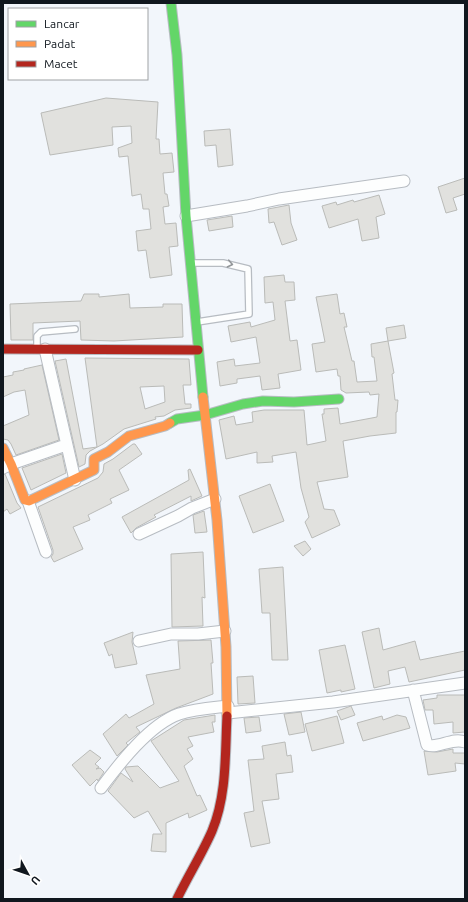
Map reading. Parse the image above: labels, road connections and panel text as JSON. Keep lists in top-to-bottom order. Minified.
{"legend":["Lancar","Padat","Macet"],"north":"bottom right"}
